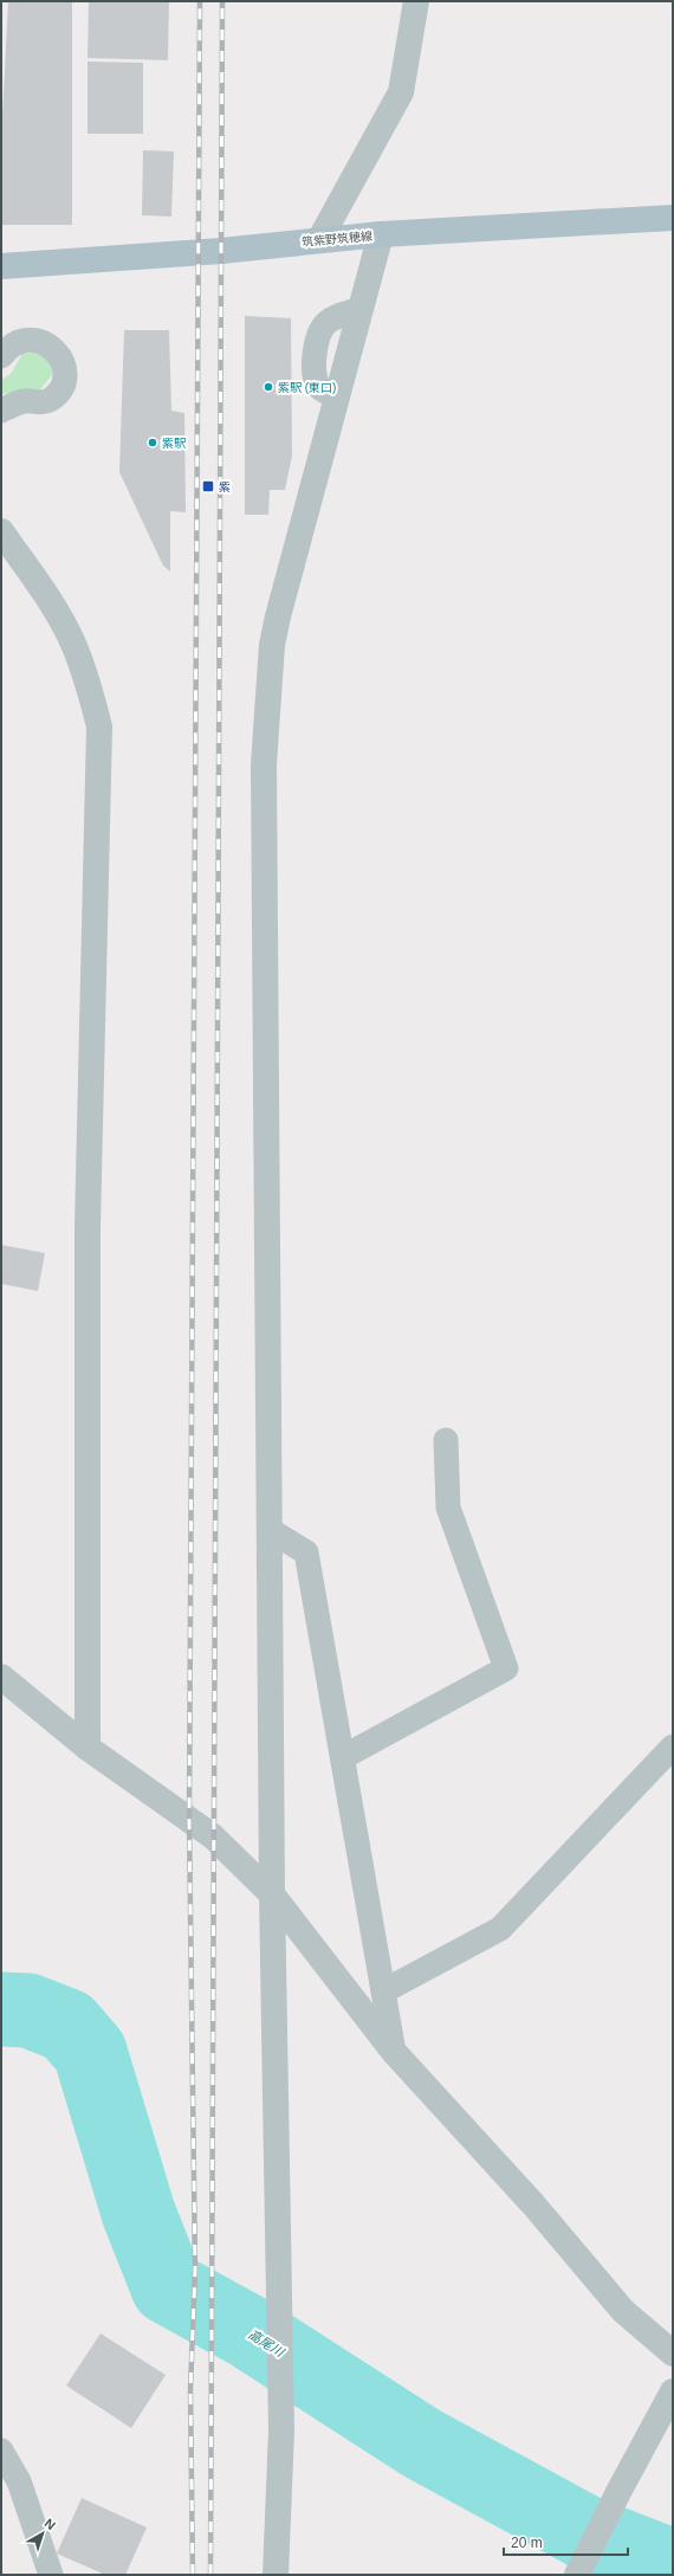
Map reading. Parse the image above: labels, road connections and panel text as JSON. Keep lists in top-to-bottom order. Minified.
{"streets":{"main road":["筑紫野筑穂線"]},"water":["高尾川"],"places":{"other":["紫駅 (東口)","紫駅"],"transit":["紫"]},"scale_bar":"20 m","north":"top right"}
